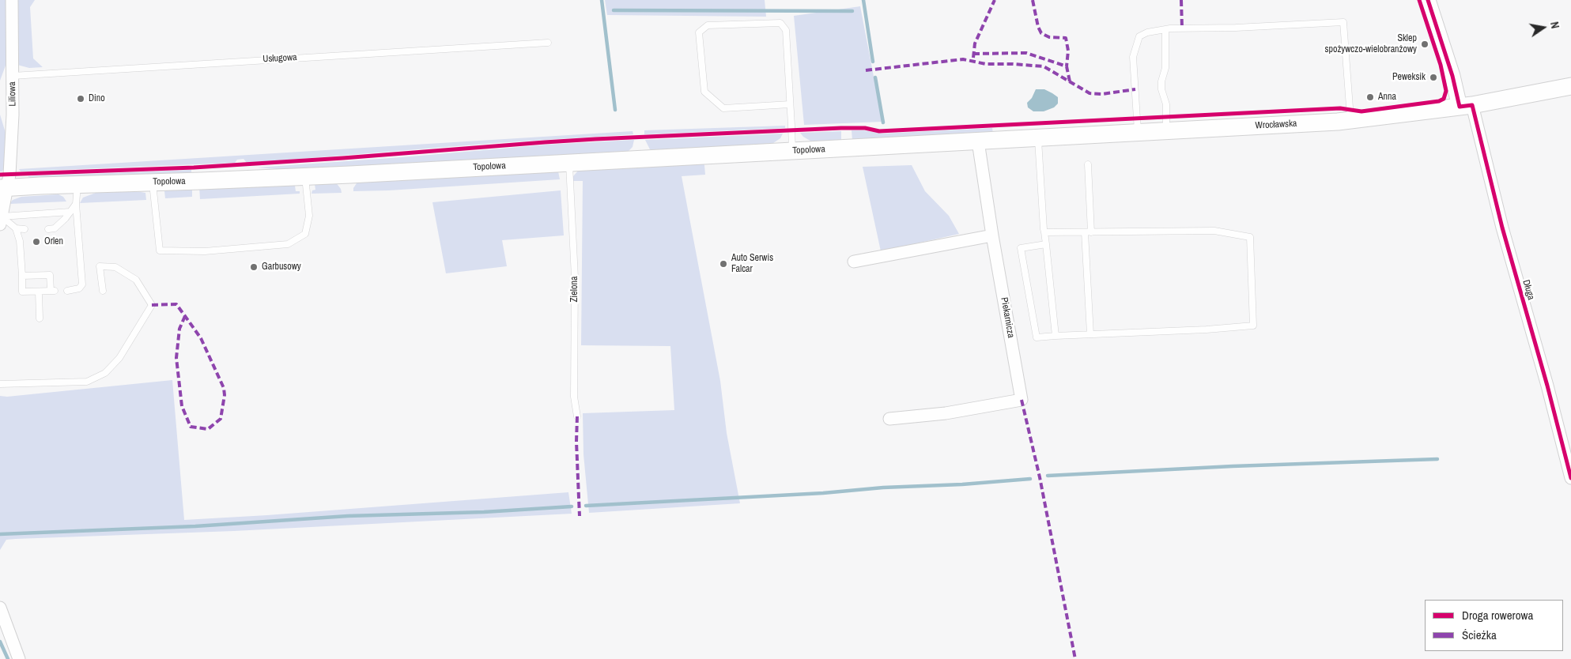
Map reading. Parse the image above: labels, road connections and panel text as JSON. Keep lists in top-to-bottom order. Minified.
{"streets":{"main road":["Wrocławska","Topolowa"],"street":["Liliowa","Długa","Piekarnicza"],"lane":["Usługowa","Zielona"]},"crossings":[["Usługowa","Liliowa"],["Liliowa","Topolowa"],["Wrocławska","Topolowa"],["Wrocławska","Długa"],["Wrocławska","Piekarnicza"],["Topolowa","Zielona"],["Topolowa","Piekarnicza"]],"places":["Sklep spożywczo-wielobranżowy","Peweksik","Anna","Dino","Orlen","Auto Serwis Falcar","Garbusowy"],"legend":["Droga rowerowa","Ścieżka"],"north":"right"}
